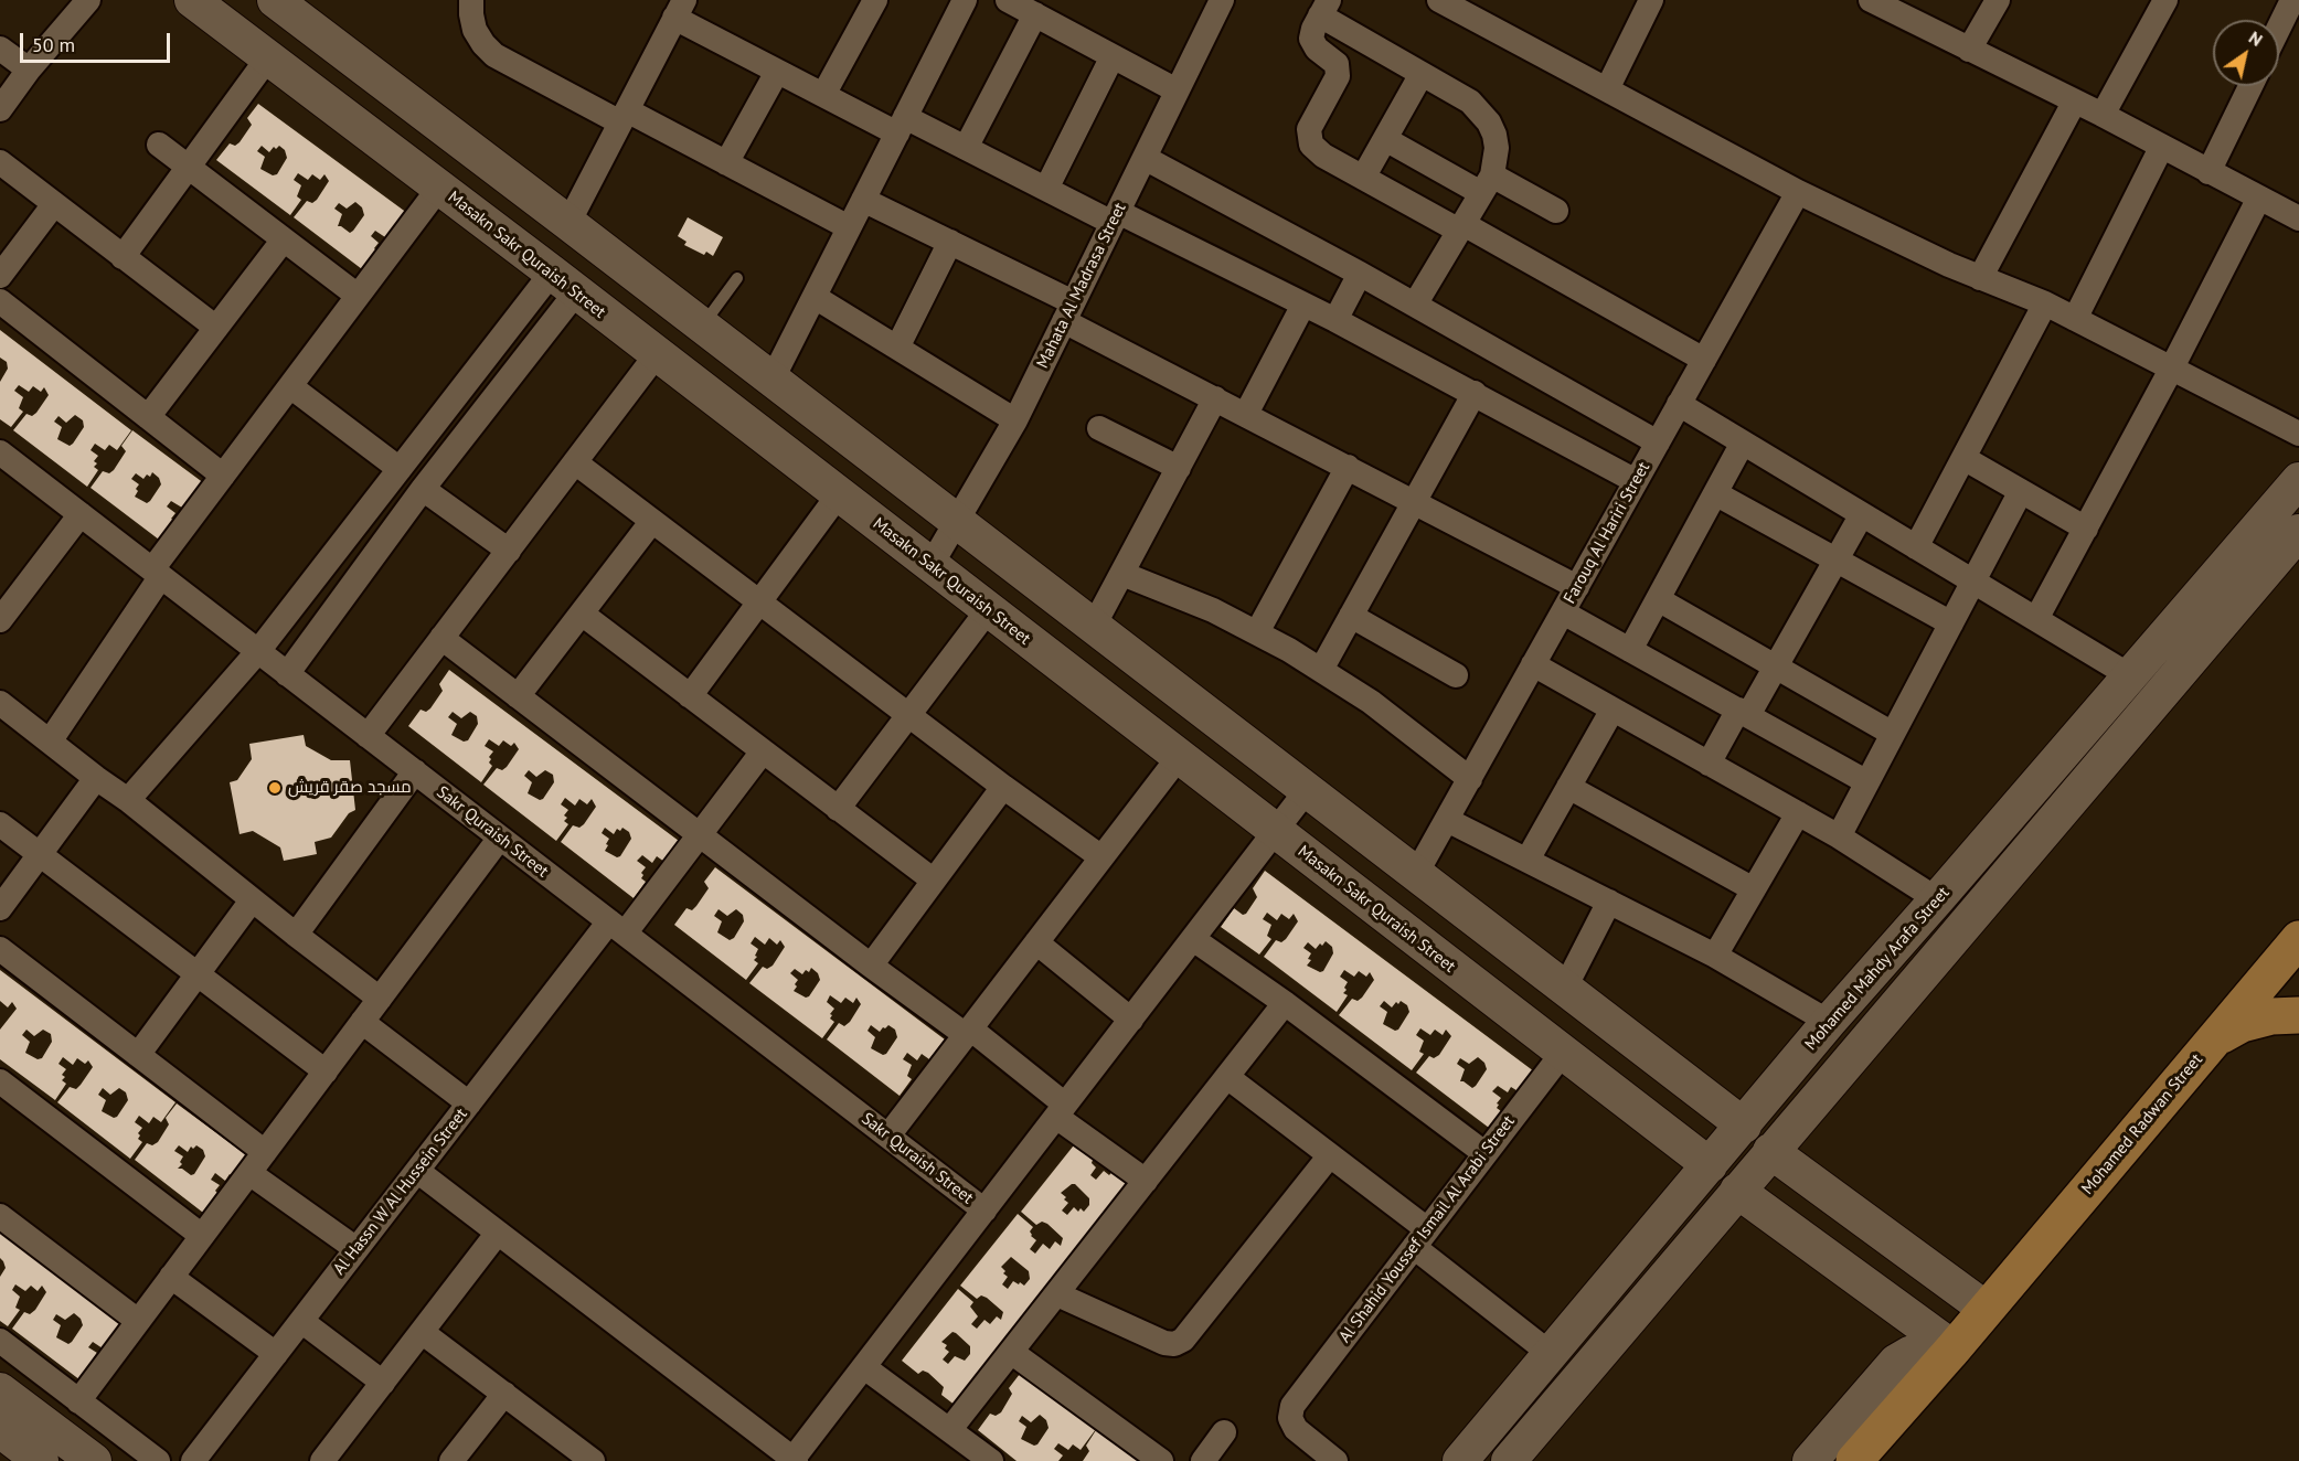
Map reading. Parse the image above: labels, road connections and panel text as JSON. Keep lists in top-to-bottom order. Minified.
{"streets":{"main road":["Mohamed Radwan Street"],"street":["Masakn Sakr Quraish Street","Mahata Al Madrasa Street","Farouq Al Hariri Street","Sakr Quraish Street","Mohamed Mahdy Arafa Street","Al Hassn W Al Hussein Street","Al Shahid Youssef Ismail Al Arabi Street"]},"crossings":[["Masakn Sakr Quraish Street","Mahata Al Madrasa Street"],["Masakn Sakr Quraish Street","Mohamed Mahdy Arafa Street"],["Masakn Sakr Quraish Street","Al Shahid Youssef Ismail Al Arabi Street"],["Sakr Quraish Street","Al Hassn W Al Hussein Street"]],"places":["مسجد صقر قريش"],"scale_bar":"50 m","north":"top right"}
